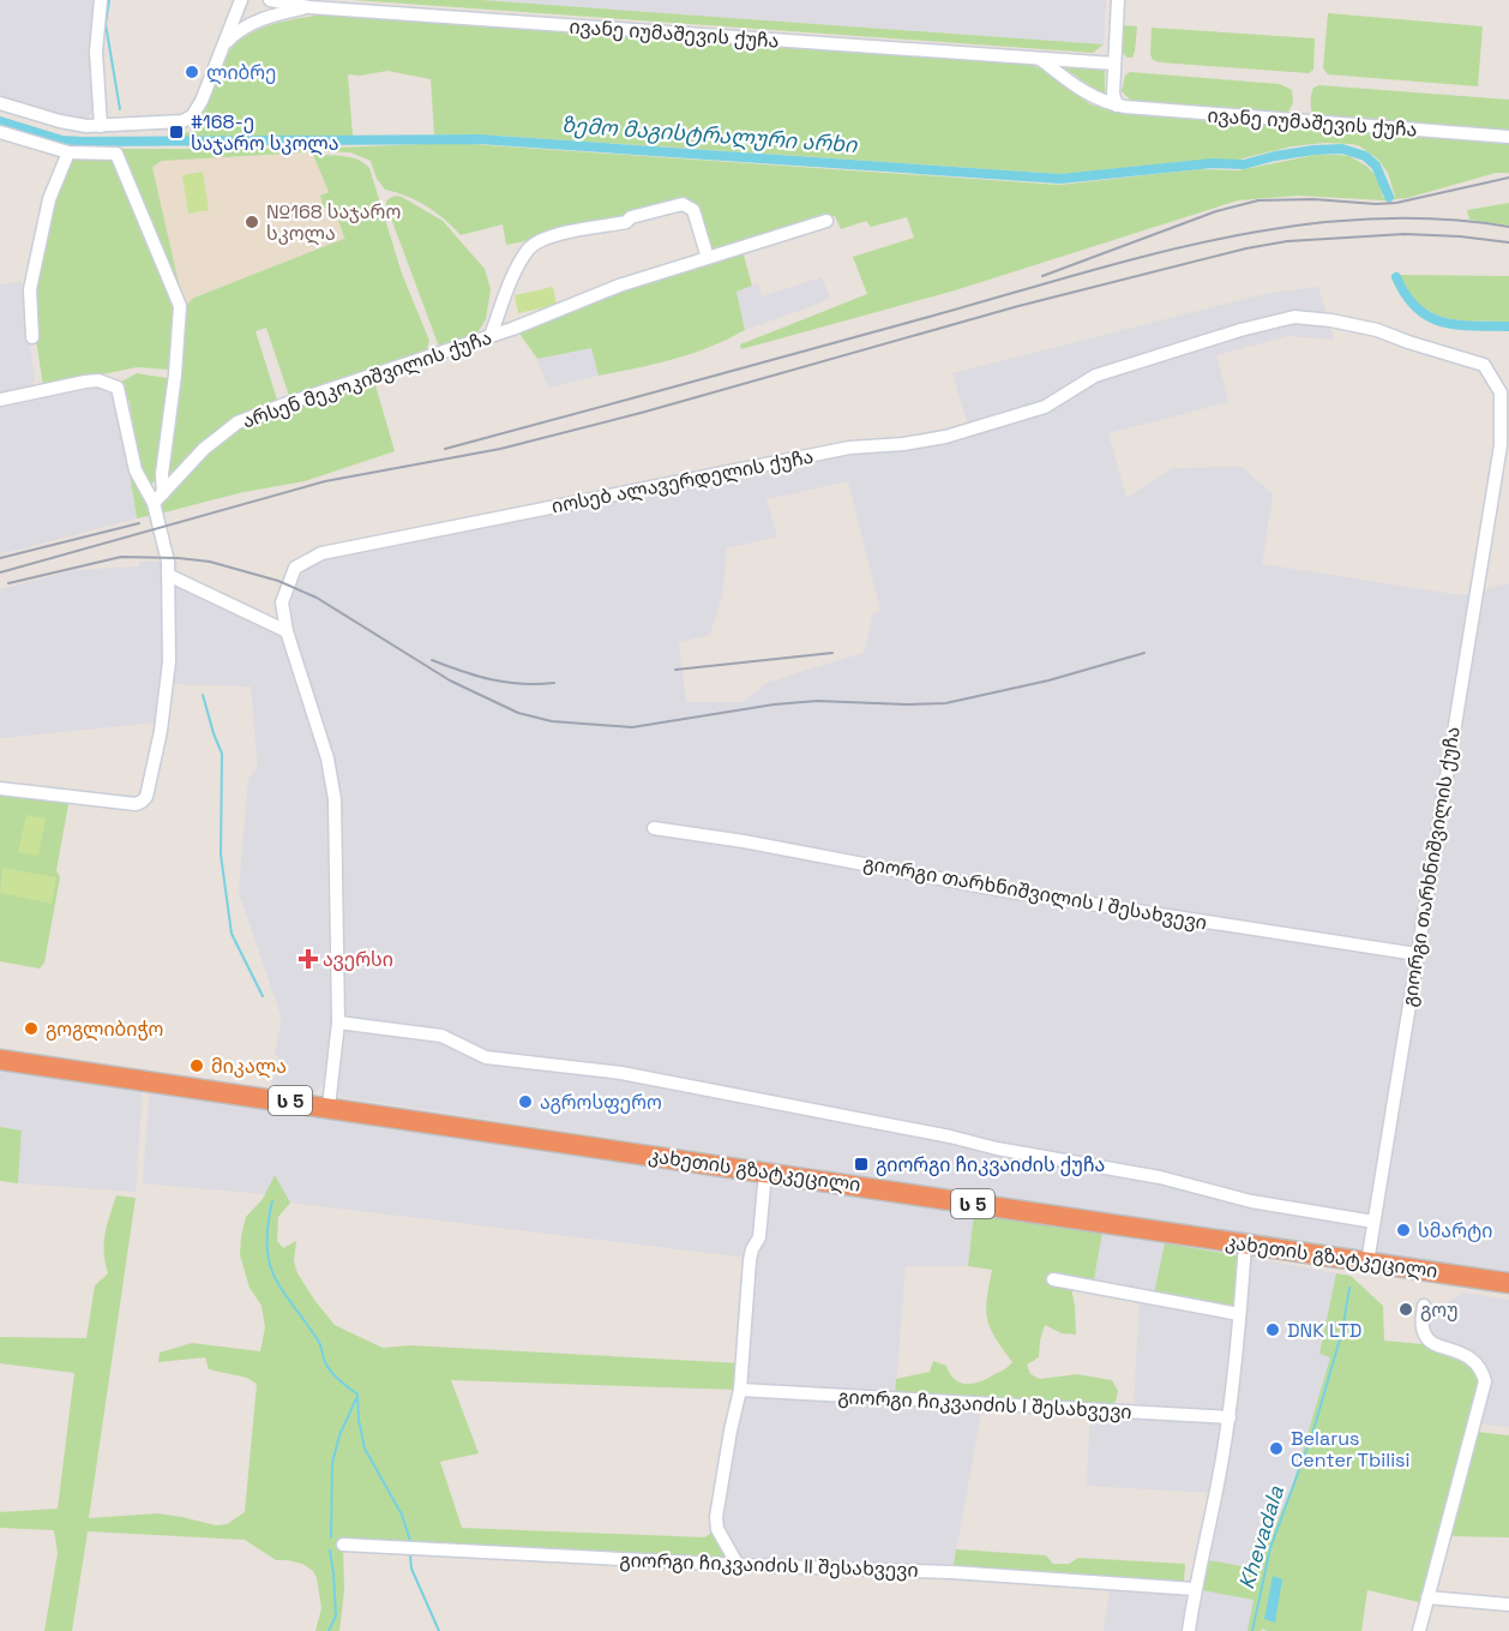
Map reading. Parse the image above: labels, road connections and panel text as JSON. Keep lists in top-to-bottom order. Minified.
{"streets":{"highway":["ს 5","კახეთის გზატკეცილი"],"street":["ივანე იუმაშევის ქუჩა","არსენ მეკოკიშვილის ქუჩა","იოსებ ალავერდელის ქუჩა","გიორგი თარხნიშვილის ქუჩა","გიორგი თარხნიშვილის I შესახვევი","გიორგი ჩიკვაიძის I შესახვევი","გიორგი ჩიკვაიძის II შესახვევი"]},"crossings":[["იოსებ ალავერდელის ქუჩა","გიორგი თარხნიშვილის ქუჩა"],["იოსებ ალავერდელის ქუჩა","კახეთის გზატკეცილი"],["გიორგი თარხნიშვილის ქუჩა","გიორგი თარხნიშვილის I შესახვევი"],["გიორგი თარხნიშვილის ქუჩა","კახეთის გზატკეცილი"]],"water":["ზემო მაგისტრალური არხი","Khevadala"],"places":{"other":["ლიბრე","№168 საჯარო სკოლა","გოგლიბიჭო","მიკალა","აგროსფერო","სმარტი","გოუ","DNK LTD","Belarus Center Tbilisi"],"transit":["#168-ე საჯარო სკოლა","გიორგი ჩიკვაიძის ქუჩა"],"health":["ავერსი"]}}
